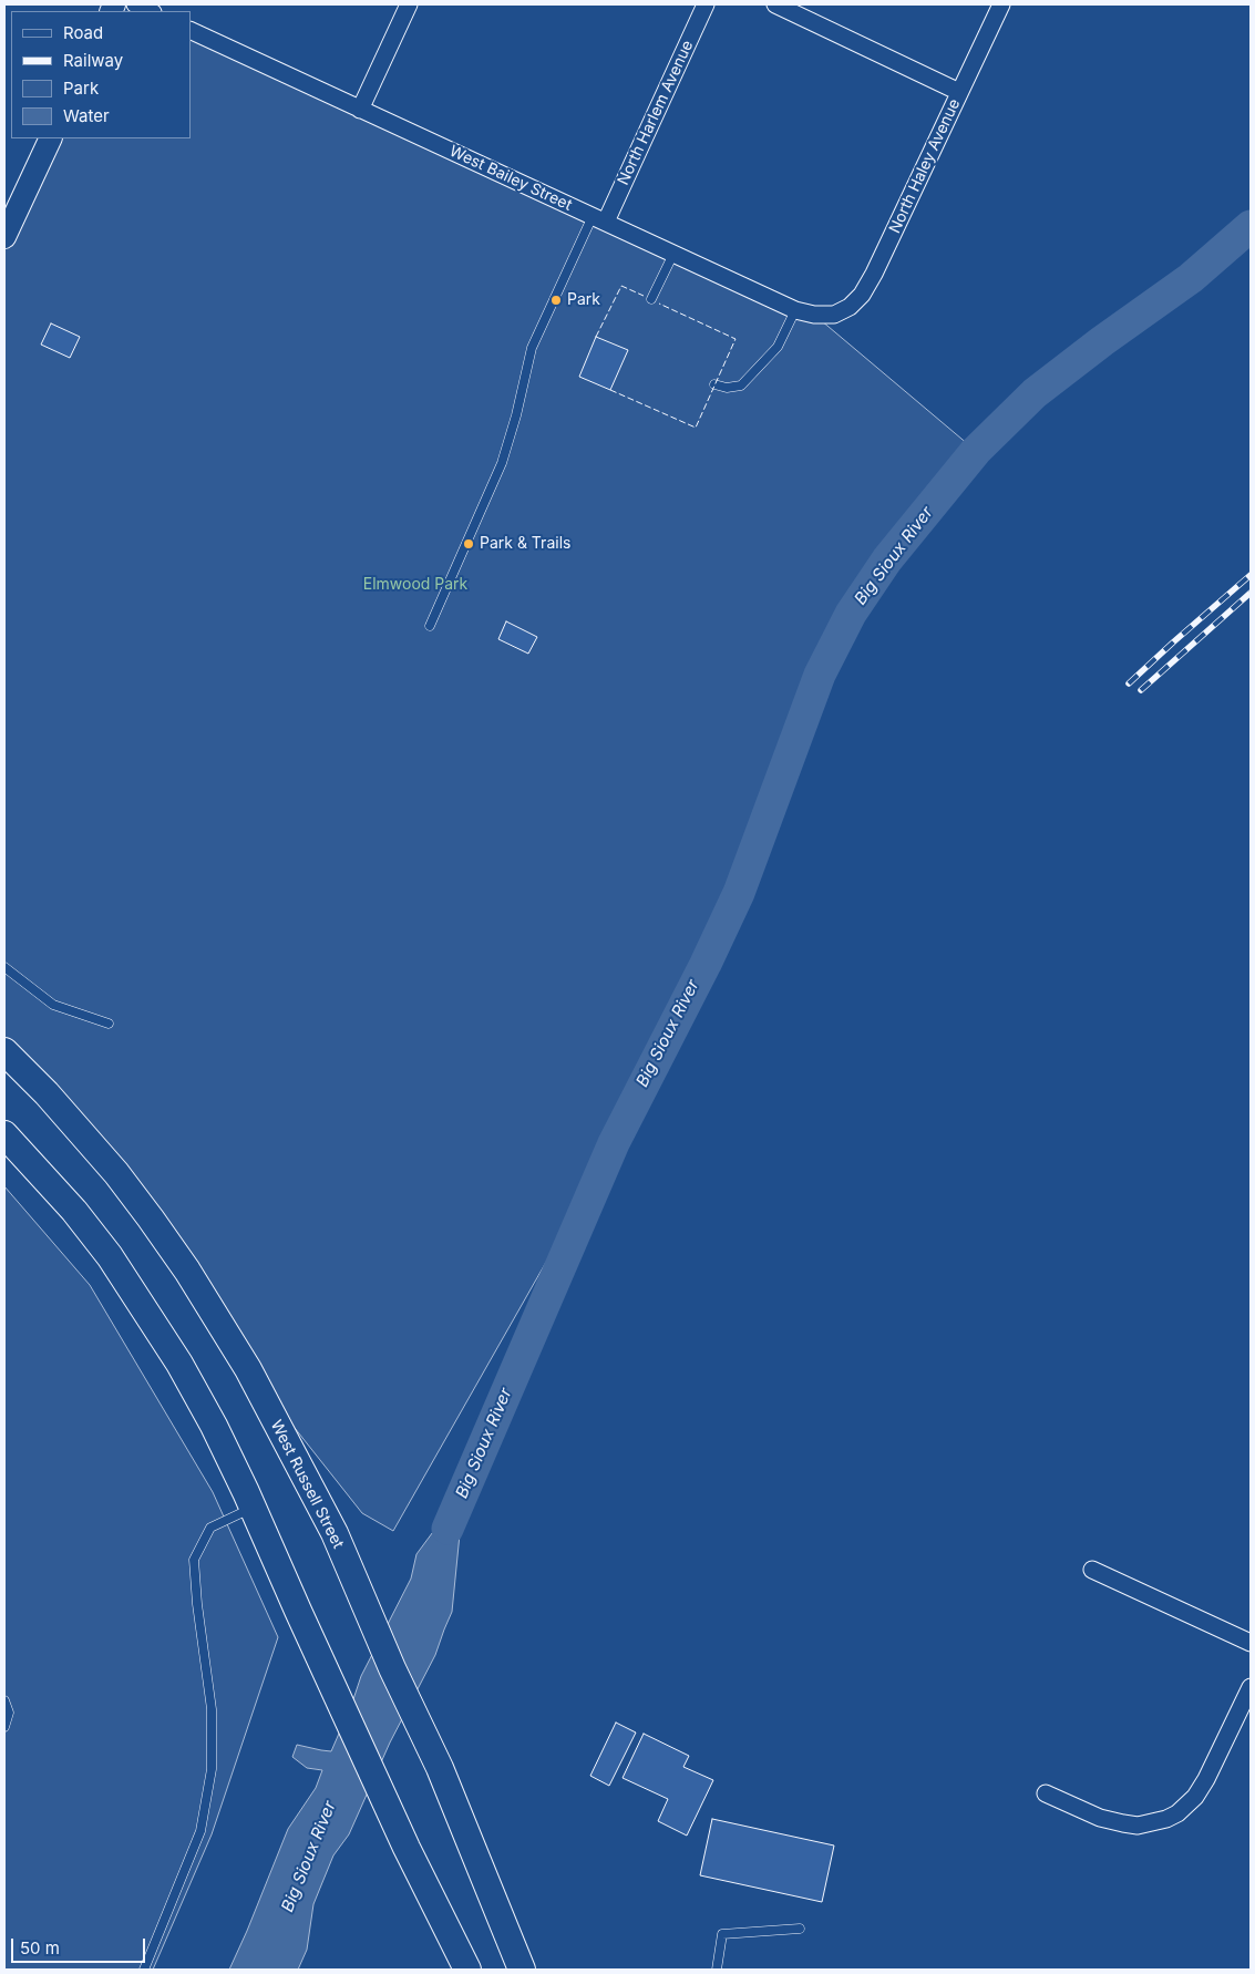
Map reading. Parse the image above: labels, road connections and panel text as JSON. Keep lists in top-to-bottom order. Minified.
{"streets":{"highway":["West Russell Street"],"street":["North Harlem Avenue","North Haley Avenue","West Bailey Street"]},"crossings":[["North Harlem Avenue","West Bailey Street"],["North Haley Avenue","West Bailey Street"]],"water":["Big Sioux River"],"parks":["Elmwood Park"],"places":["Park","Park & Trails"],"legend":["Road","Railway","Park","Water"],"scale_bar":"50 m"}
